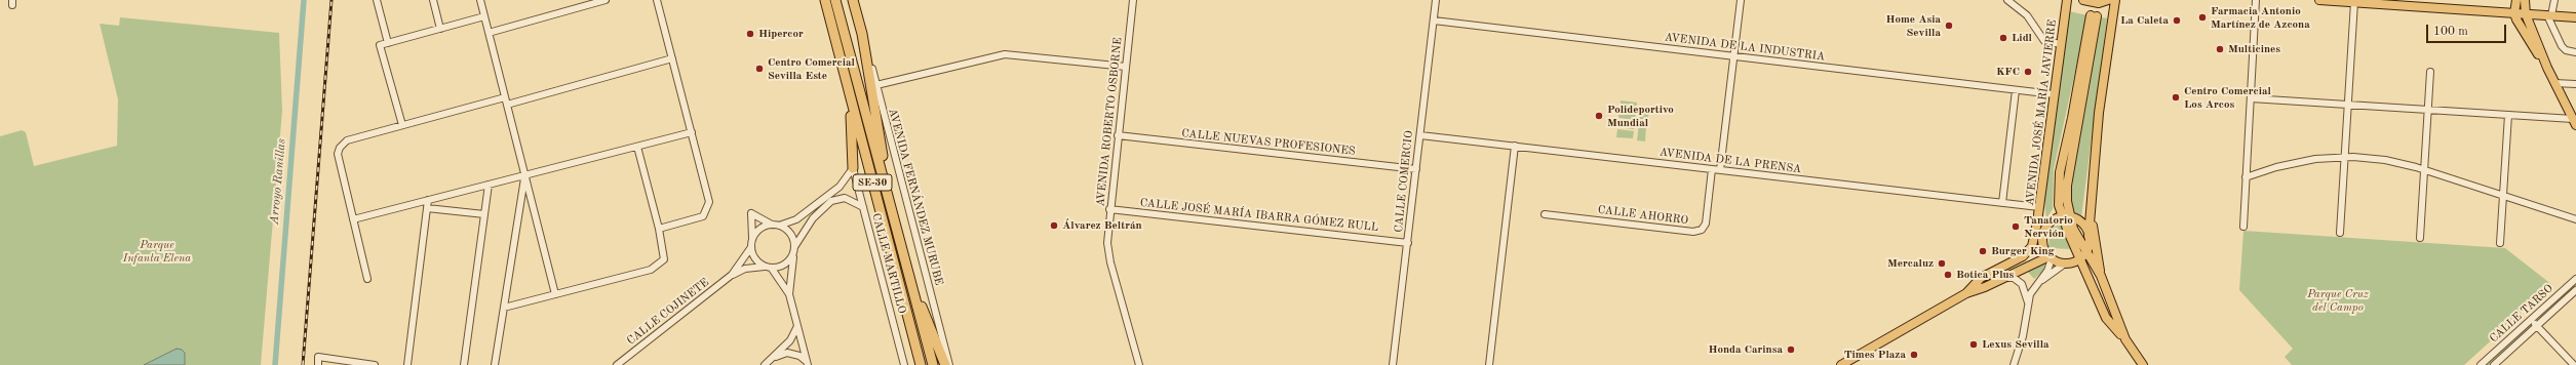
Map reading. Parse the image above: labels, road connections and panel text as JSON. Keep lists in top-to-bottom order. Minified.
{"streets":{"highway":["SE-30"],"main road":["AVENIDA JOSÉ MARÍA JAVIERRE"],"street":["AVENIDA DE LA INDUSTRIA","AVENIDA ROBERTO OSBORNE","CALLE NUEVAS PROFESIONES","AVENIDA DE LA PRENSA","CALLE COMERCIO","AVENIDA FERNÁNDEZ MURUBE","CALLE JOSÉ MARÍA IBARRA GÓMEZ RULL","CALLE AHORRO","CALLE MARTILLO","CALLE COJINETE","CALLE TARSO"]},"crossings":[["AVENIDA DE LA INDUSTRIA","AVENIDA JOSÉ MARÍA JAVIERRE"],["AVENIDA DE LA INDUSTRIA","CALLE COMERCIO"],["AVENIDA JOSÉ MARÍA JAVIERRE","AVENIDA DE LA PRENSA"],["AVENIDA ROBERTO OSBORNE","CALLE NUEVAS PROFESIONES"],["AVENIDA ROBERTO OSBORNE","CALLE JOSÉ MARÍA IBARRA GÓMEZ RULL"],["CALLE NUEVAS PROFESIONES","CALLE COMERCIO"],["AVENIDA DE LA PRENSA","CALLE COMERCIO"],["AVENIDA DE LA PRENSA","CALLE AHORRO"],["CALLE COMERCIO","CALLE JOSÉ MARÍA IBARRA GÓMEZ RULL"]],"water":["Arroyo Ranillas"],"parks":["Parque Infanta Elena","Parque Cruz del Campo"],"places":["Farmacia Antonio Martínez de Azcona","La Caleta","Home Asia Sevilla","Hipercor","Lidl","Multicines","Centro Comercial Sevilla Este","KFC","Centro Comercial Los Arcos","Polideportivo Mundial","Álvarez Beltrán","Tanatorio Nervión","Burger King","Mercaluz","Botica Plus","Lexus Sevilla","Honda Carinsa","Times Plaza"],"scale_bar":"100 m"}
